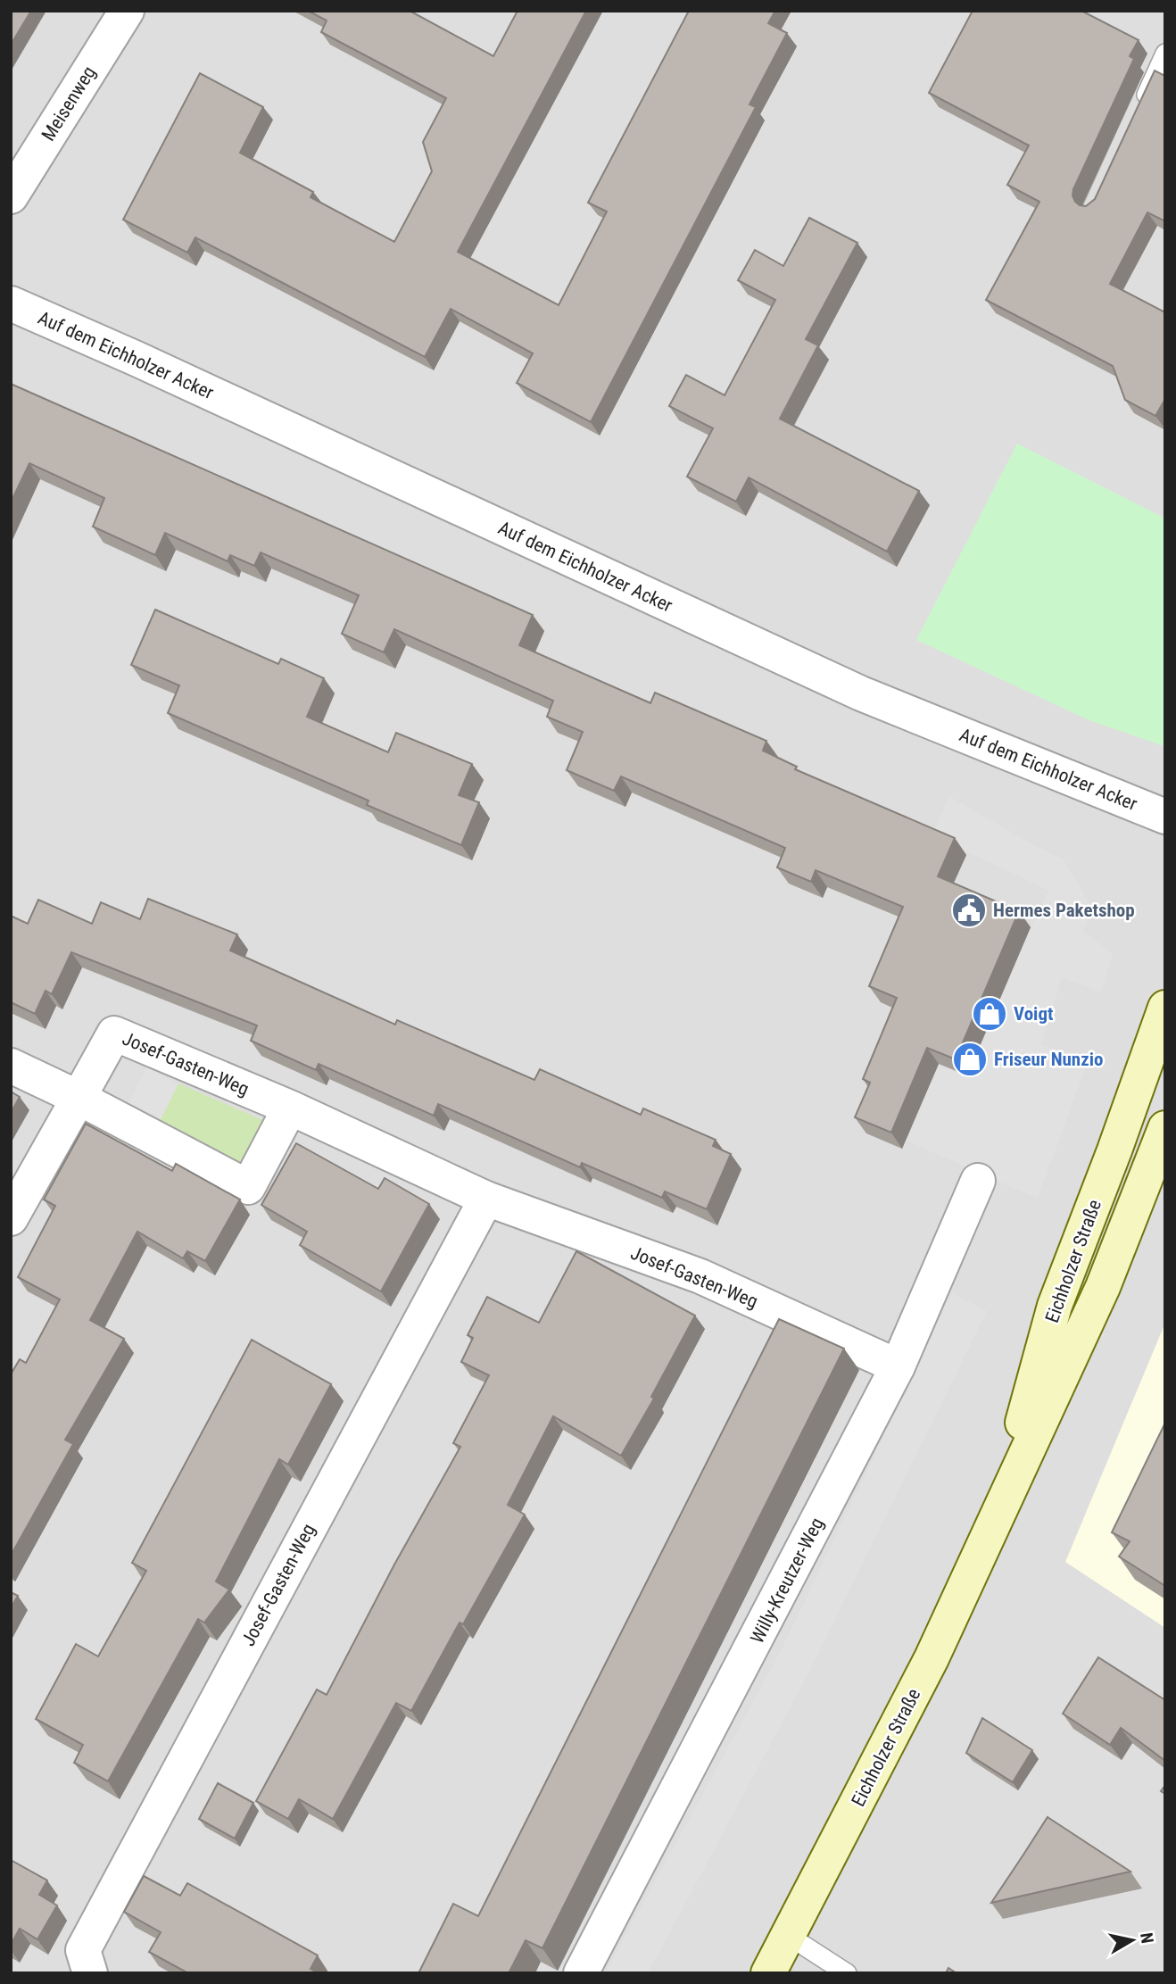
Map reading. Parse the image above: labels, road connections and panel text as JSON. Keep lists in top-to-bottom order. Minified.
{"streets":{"main road":["Eichholzer Straße"],"street":["Meisenweg","Auf dem Eichholzer Acker","Josef-Gasten-Weg","Willy-Kreutzer-Weg"]},"crossings":[["Josef-Gasten-Weg","Willy-Kreutzer-Weg"]],"places":{"public building":["Hermes Paketshop"],"shop":["Voigt","Friseur Nunzio"]},"north":"right"}
